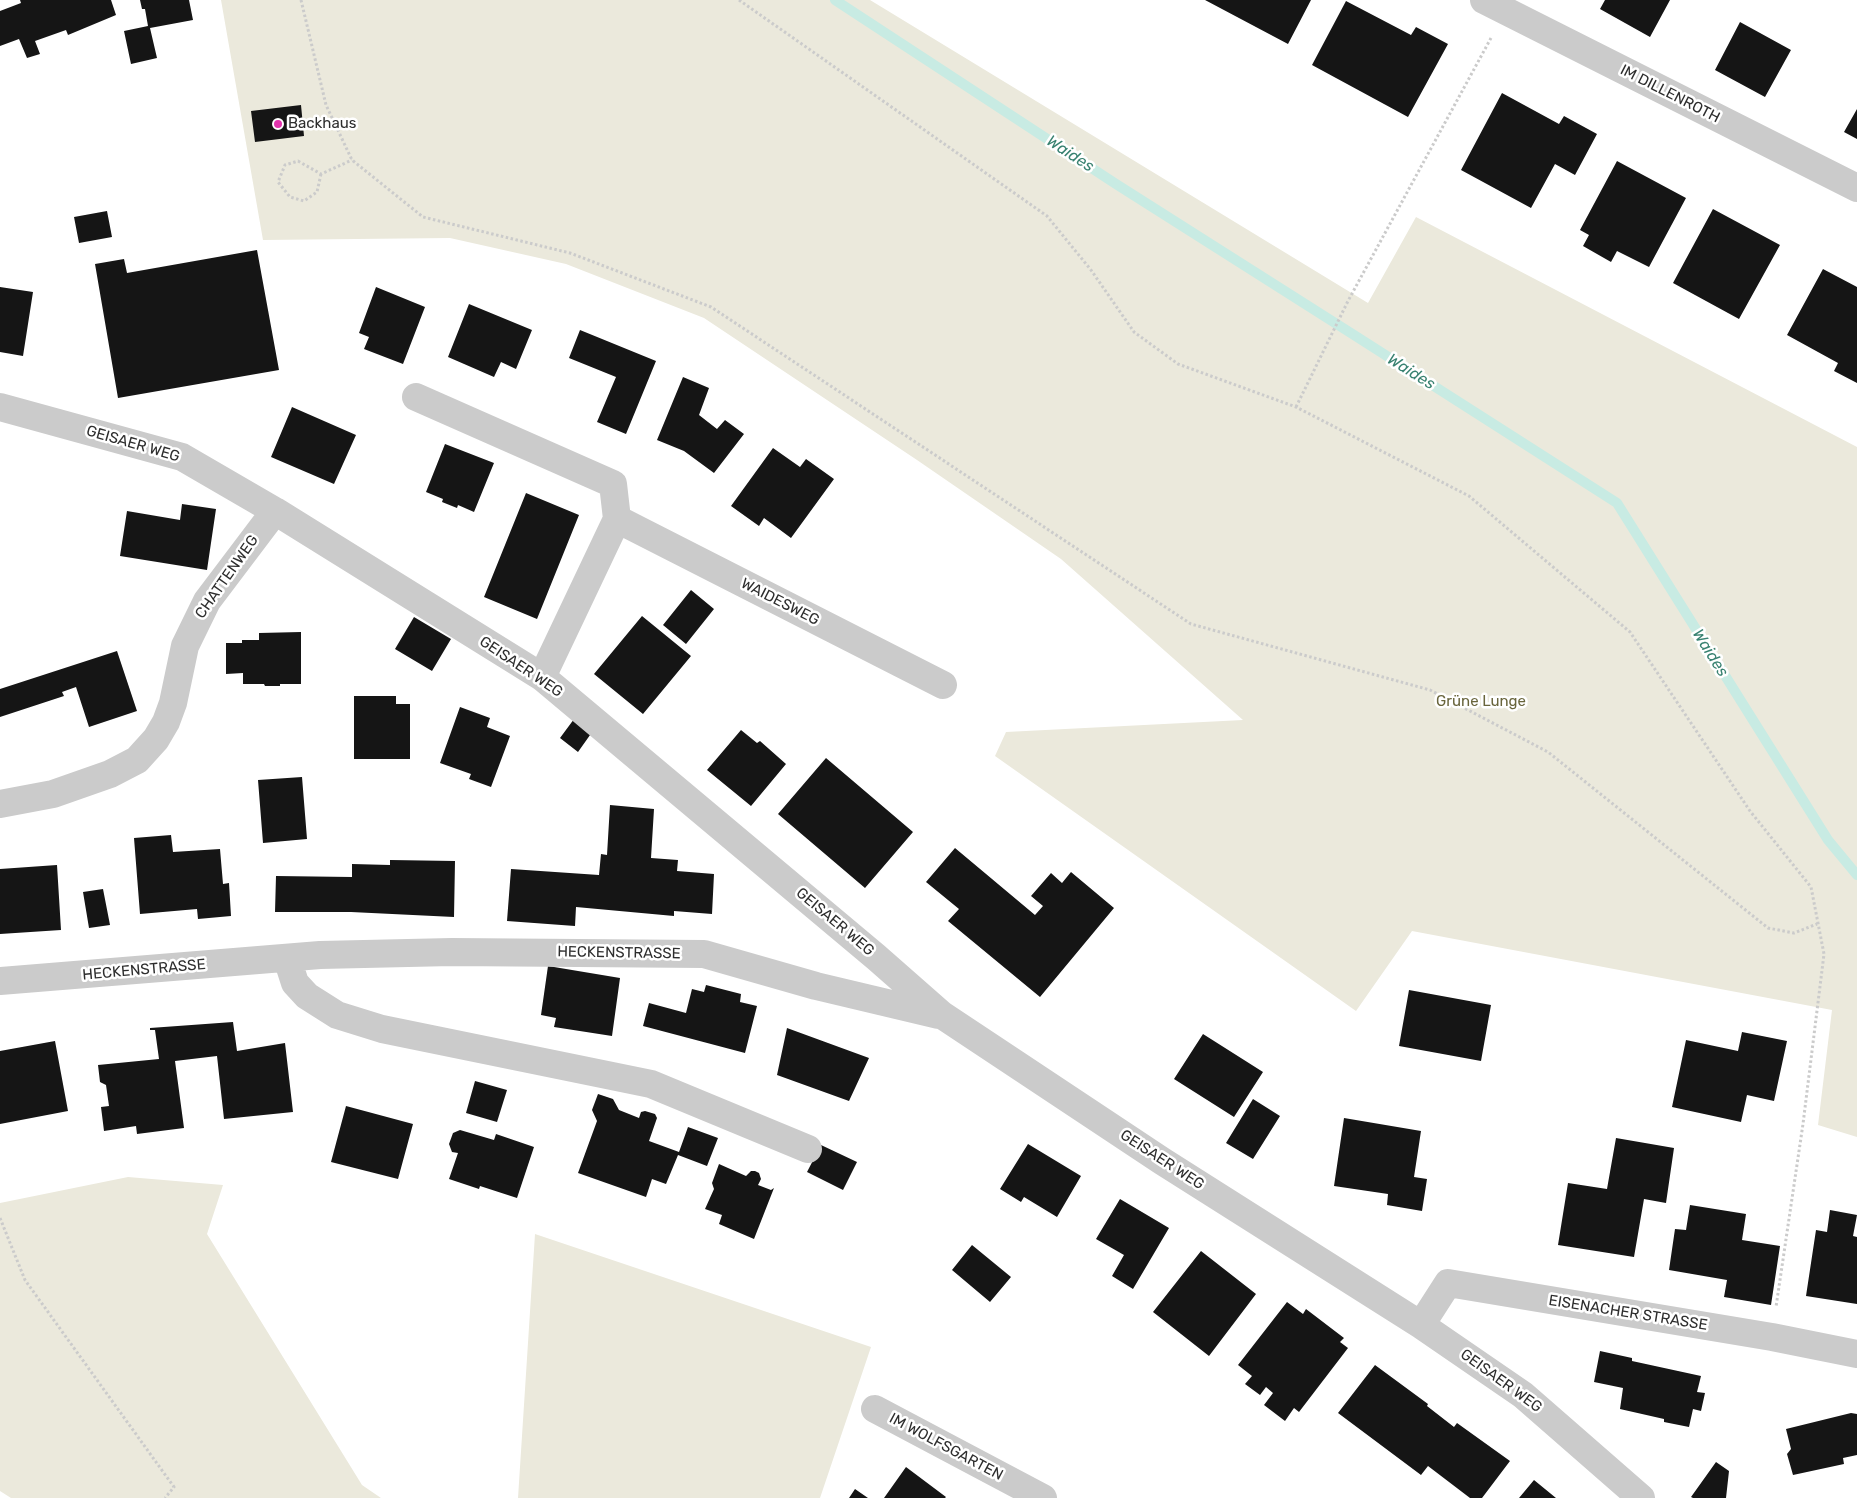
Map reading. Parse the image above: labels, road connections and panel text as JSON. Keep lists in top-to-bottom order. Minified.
{"streets":{"street":["IM DILLENROTH","GEISAER WEG","CHATTENWEG","WAIDESWEG","HECKENSTRASSE","EISENACHER STRASSE","IM WOLFSGARTEN"]},"crossings":[["GEISAER WEG","CHATTENWEG"],["GEISAER WEG","HECKENSTRASSE"],["GEISAER WEG","EISENACHER STRASSE"]],"water":["Waides"],"parks":["Grüne Lunge"],"places":["Backhaus"]}
